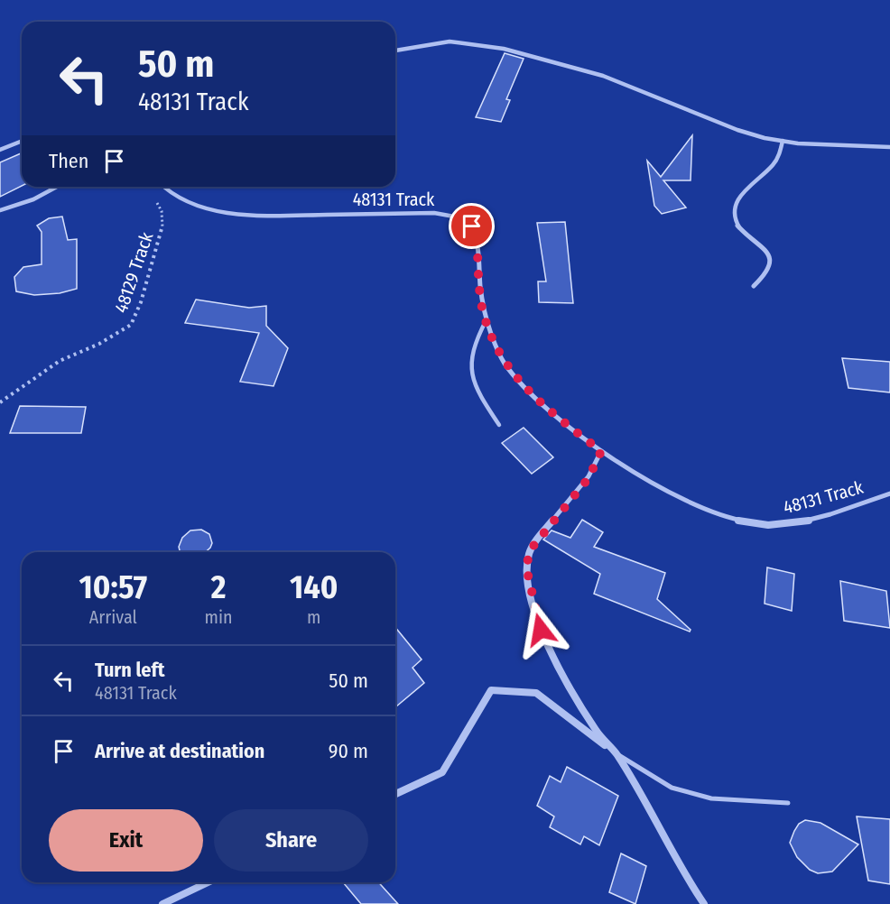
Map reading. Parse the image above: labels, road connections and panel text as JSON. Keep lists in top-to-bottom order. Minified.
{"streets":{"street":["48131 Track"],"path":["48129 Track"]},"page":{"turn":["50 m","48131 Track"],"then":"Then","eta":["10:57","Arrival","2","min","140","m"],"list":[{"name":"Turn left","note":"48131 Track","value":"50 m"},{"name":"Arrive at destination","value":"90 m"}],"buttons":["Exit","Share"]}}
